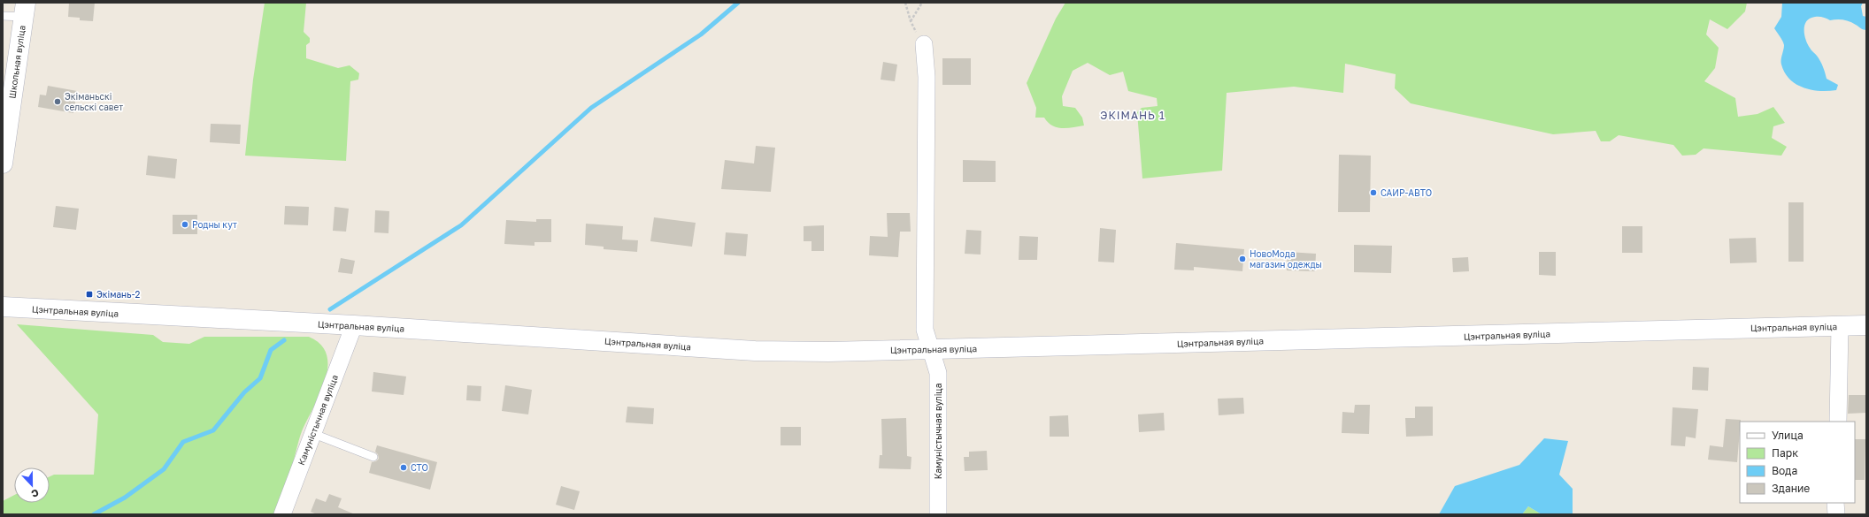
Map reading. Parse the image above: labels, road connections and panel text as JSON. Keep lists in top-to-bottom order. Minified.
{"streets":{"main road":["Школьная вуліца","Цэнтральная вуліца"],"street":["Камуністычная вуліца"]},"crossings":[["Цэнтральная вуліца","Камуністычная вуліца"]],"districts":["ЭКІМАНЬ 1"],"places":{"other":["Экіманьскі сельскі савет","САИР-АВТО","Родны кут","НовоМода магазин одежды","СТО"],"transit":["Экімань-2"]},"legend":["Улица","Парк","Вода","Здание"],"north":"bottom"}
